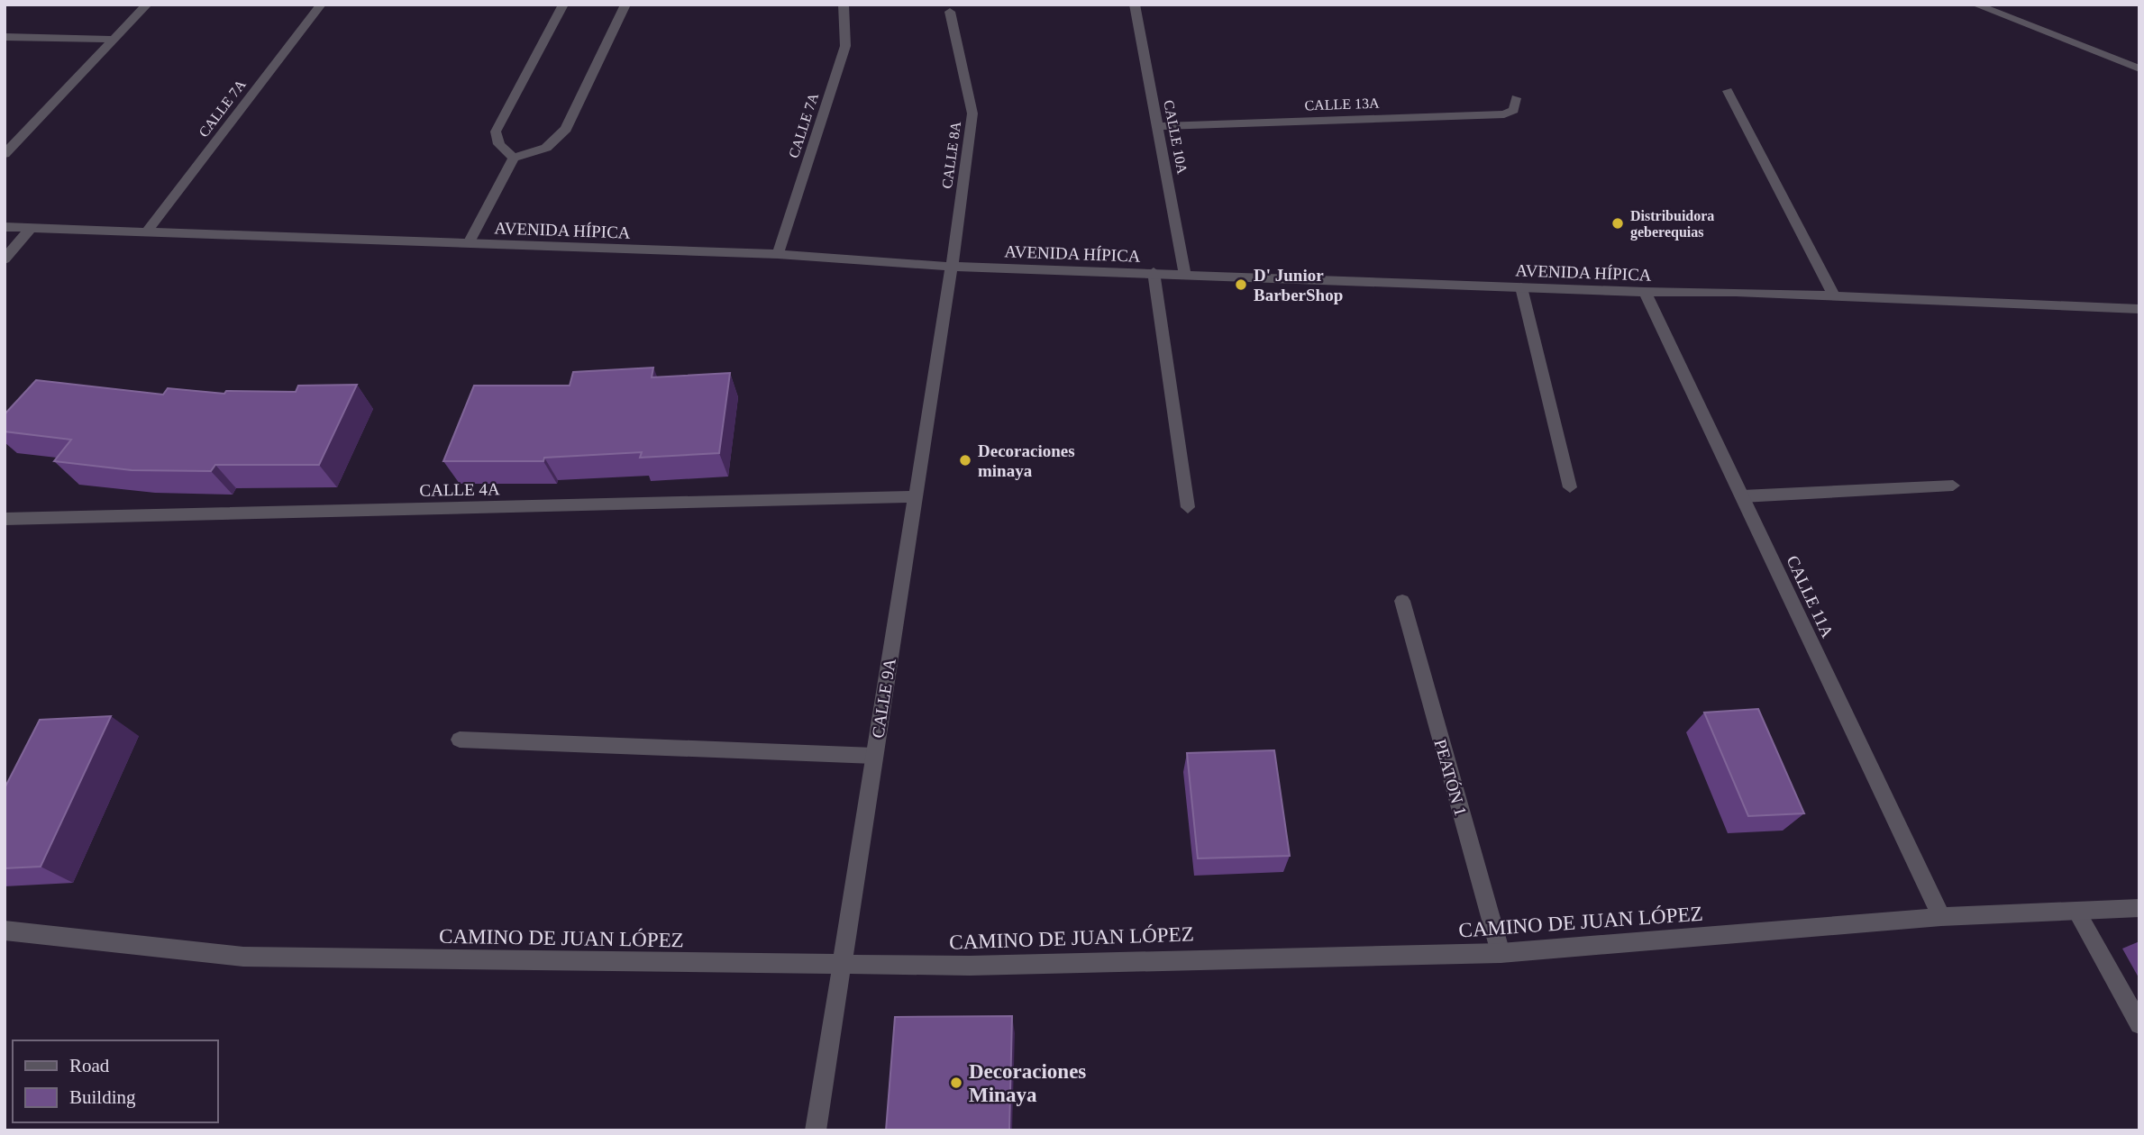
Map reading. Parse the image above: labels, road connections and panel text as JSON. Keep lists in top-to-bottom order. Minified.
{"streets":{"street":["CALLE 13A","CALLE 7A","CALLE 10A","CALLE 8A","AVENIDA HÍPICA","CALLE 4A","CALLE 11A","CALLE 9A","PEATÓN 1","CAMINO DE JUAN LÓPEZ"]},"crossings":[["CALLE 13A","CALLE 10A"],["CALLE 7A","AVENIDA HÍPICA"],["CALLE 10A","AVENIDA HÍPICA"],["CALLE 8A","AVENIDA HÍPICA"],["CALLE 8A","CALLE 9A"],["AVENIDA HÍPICA","CALLE 11A"],["AVENIDA HÍPICA","CALLE 9A"],["CALLE 4A","CALLE 9A"],["CALLE 11A","CAMINO DE JUAN LÓPEZ"],["CALLE 9A","CAMINO DE JUAN LÓPEZ"],["PEATÓN 1","CAMINO DE JUAN LÓPEZ"]],"places":["Distribuidora geberequias","D' Junior BarberShop","Decoraciones minaya","Decoraciones Minaya"],"legend":["Road","Building"]}
